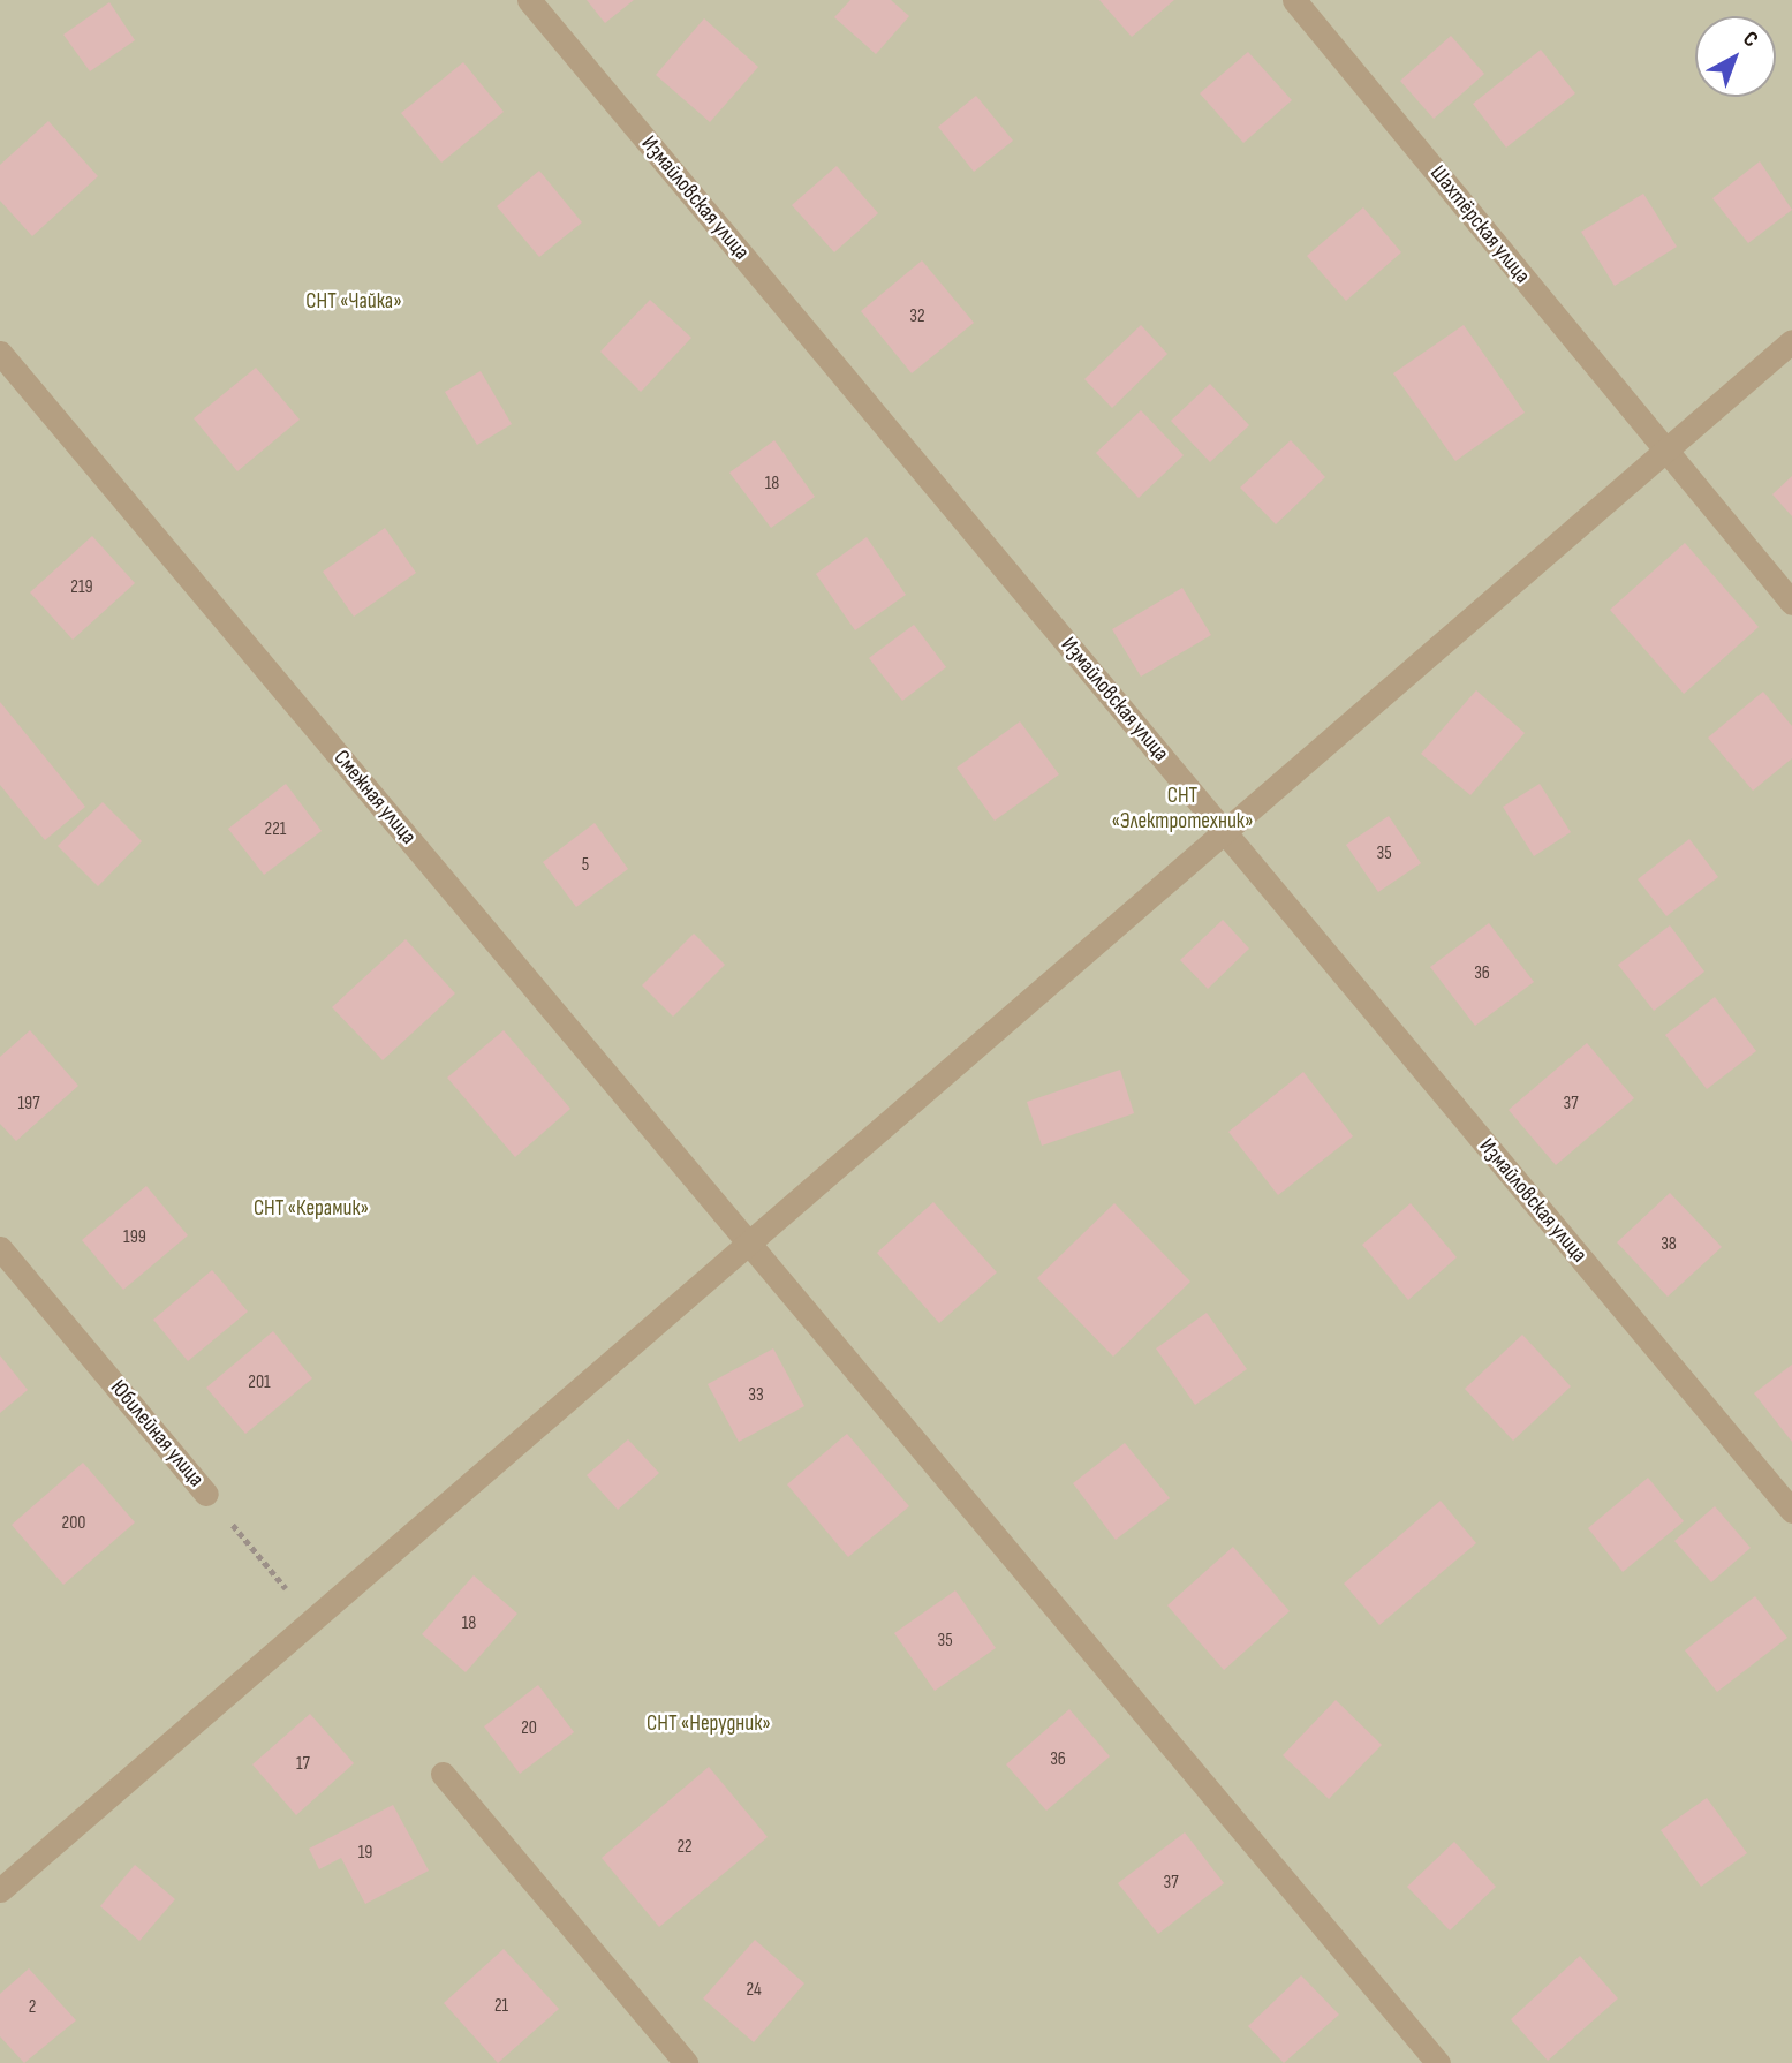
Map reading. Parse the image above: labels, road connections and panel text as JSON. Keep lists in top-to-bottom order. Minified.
{"streets":{"street":["Измайловская улица","Шахтёрская улица","Смежная улица","Юбилейная улица"]},"parks":["СНТ «Чайка»","СНТ «Электротехник»","СНТ «Керамик»","СНТ «Нерудник»"],"house_numbers":["32","18","219","221","35","5","36","197","37","199","38","201","33","200","18","35","20","36","17","22","19","37","24","21","2"],"north":"top right"}
